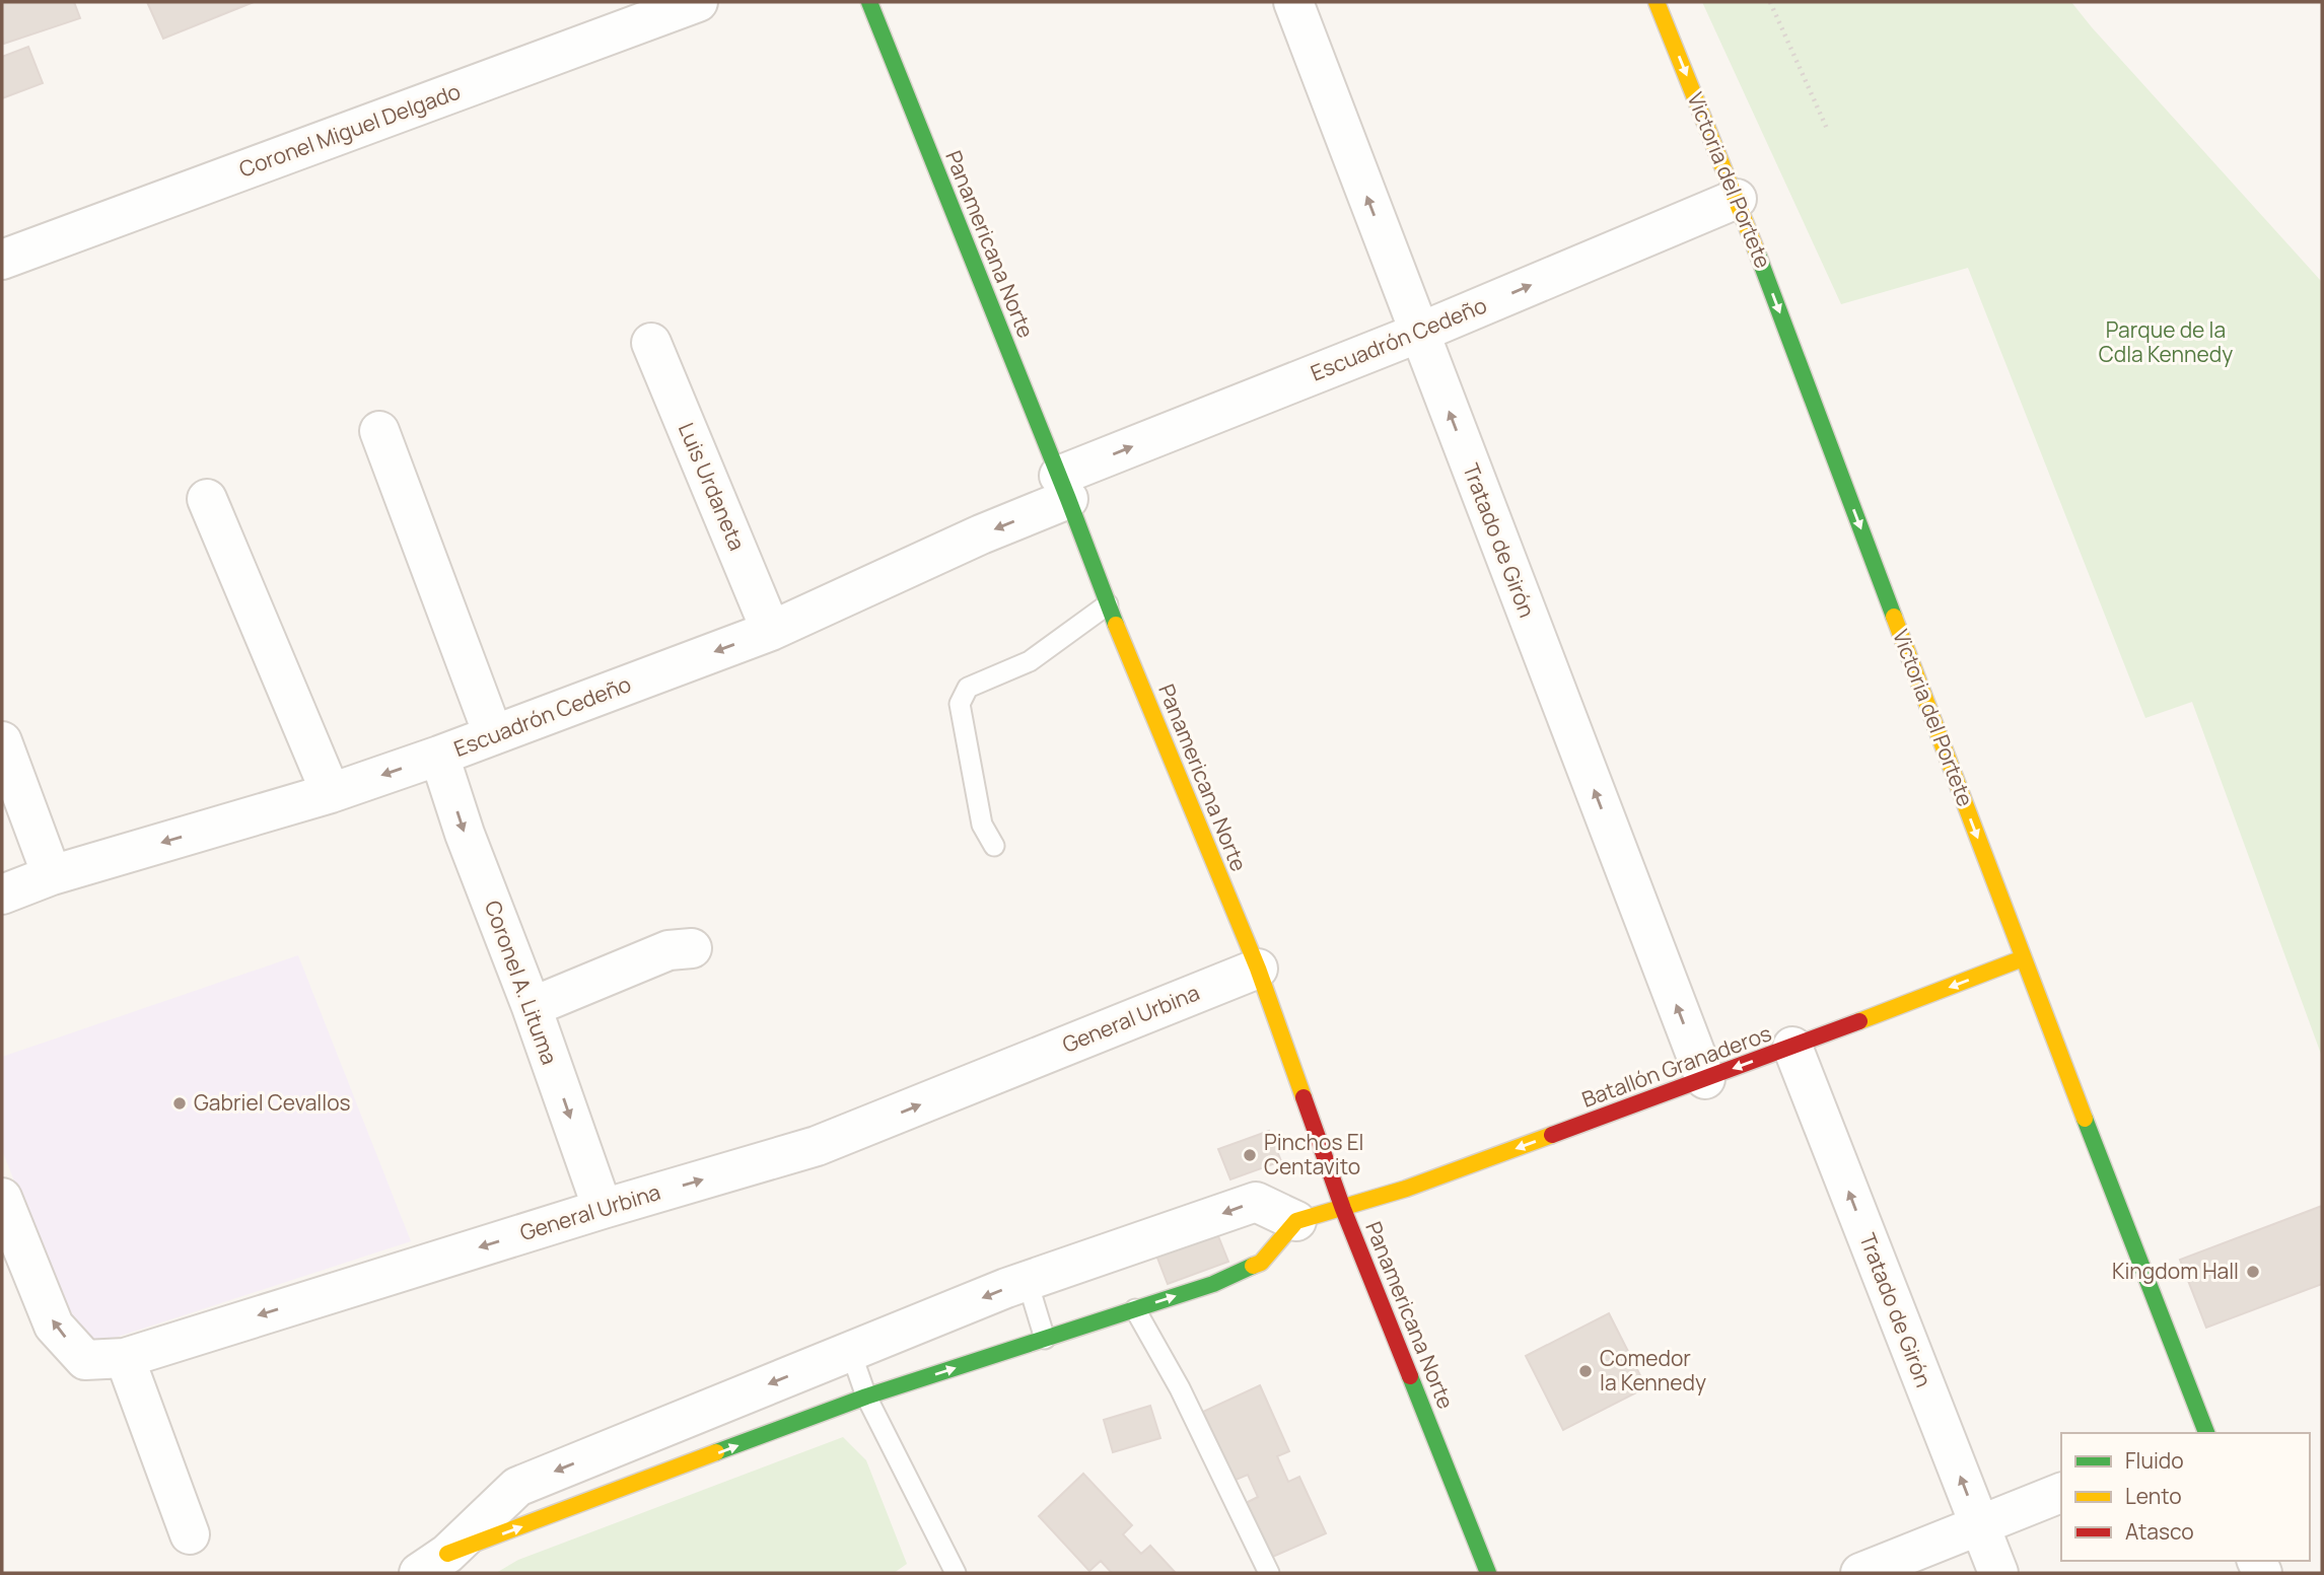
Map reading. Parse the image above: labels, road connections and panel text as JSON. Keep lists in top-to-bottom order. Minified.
{"streets":{"street":["Coronel Miguel Delgado","Victoria del Portete","Panamericana Norte","Escuadrón Cedeño","Luis Urdaneta","Tratado de Girón","Coronel A. Lituma","General Urbina","Batallón Granaderos"]},"crossings":[["Victoria del Portete","Escuadrón Cedeño"],["Victoria del Portete","Batallón Granaderos"],["Panamericana Norte","Escuadrón Cedeño"],["Panamericana Norte","General Urbina"],["Panamericana Norte","Batallón Granaderos"],["Escuadrón Cedeño","Luis Urdaneta"],["Escuadrón Cedeño","Tratado de Girón"],["Escuadrón Cedeño","Coronel A. Lituma"],["Tratado de Girón","Batallón Granaderos"],["Coronel A. Lituma","General Urbina"]],"one_way":["Victoria del Portete","Tratado de Girón","Coronel A. Lituma","Batallón Granaderos"],"parks":["Parque de la Cdla Kennedy"],"places":["Gabriel Cevallos","Pinchos El Centavito","Kingdom Hall","Comedor la Kennedy"],"legend":["Fluido","Lento","Atasco"]}
